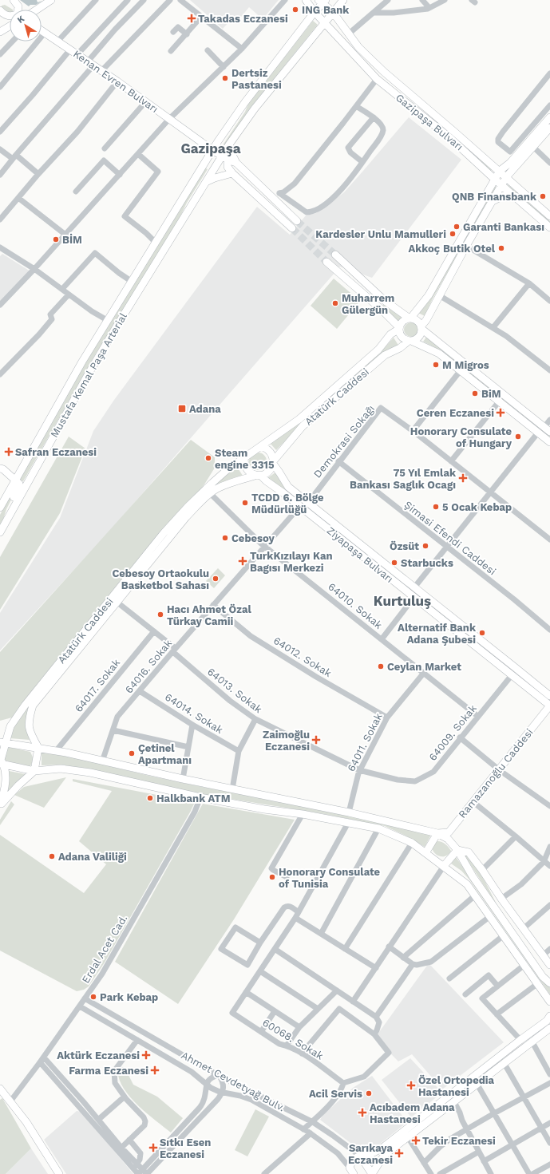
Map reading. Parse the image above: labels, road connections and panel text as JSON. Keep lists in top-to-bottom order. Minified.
{"streets":{"main road":["Kenan Evren Bulvarı","Gazipaşa Bulvarı","Mustafa Kemal Paşa Arterial","Atatürk Caddesi","Ziyapaşa Bulvarı","Ramazanoğlu Caddesi","Ahmet Cevdetyağ Bulv."],"street":["Demokrasi Sokağı","Şimasi Efendi Caddesi","64010. Sokak","64012. Sokak","64016. Sokak","64017. Sokak","64013. Sokak","64014. Sokak","64009. Sokak","64011. Sokak","Erdal Acet Cad.","60068. Sokak"]},"crossings":[["Kenan Evren Bulvarı","Mustafa Kemal Paşa Arterial"],["Gazipaşa Bulvarı","Mustafa Kemal Paşa Arterial"],["Atatürk Caddesi","Ziyapaşa Bulvarı"],["Atatürk Caddesi","64010. Sokak"],["Atatürk Caddesi","64013. Sokak"],["Demokrasi Sokağı","Şimasi Efendi Caddesi"],["Demokrasi Sokağı","Ziyapaşa Bulvarı"],["Ziyapaşa Bulvarı","64016. Sokak"],["Ziyapaşa Bulvarı","64009. Sokak"],["Ziyapaşa Bulvarı","Ramazanoğlu Caddesi"],["64010. Sokak","64016. Sokak"],["64010. Sokak","64009. Sokak"],["64010. Sokak","64011. Sokak"],["64012. Sokak","64016. Sokak"],["64012. Sokak","64011. Sokak"],["64016. Sokak","64013. Sokak"],["64016. Sokak","64014. Sokak"],["64017. Sokak","64013. Sokak"],["64013. Sokak","64009. Sokak"],["64013. Sokak","64011. Sokak"],["64009. Sokak","64011. Sokak"],["Erdal Acet Cad.","Ahmet Cevdetyağ Bulv."]],"districts":["Gazipaşa","Kurtuluş"],"places":{"other":["ING Bank","Dertsiz Pastanesi","QNB Finansbank","Garanti Bankası","Kardesler Unlu Mamulleri","BİM","Akkoç Butik Otel","Muharrem Gülergün","M Migros","BiM","Honorary Consulate of Hungary","Steam engine 3315","TCDD 6. Bölge Müdürlüğü","5 Ocak Kebap","Cebesoy","Özsüt","Starbucks","Cebesoy Ortaokulu Basketbol Sahası","Hacı Ahmet Özal Türkay Camii","Alternatif Bank Adana Şubesi","Ceylan Market","Çetinel Apartmanı","Halkbank ATM","Adana Valiliği","Honorary Consulate of Tunisia","Park Kebap","Acil Servis"],"health":["Takadas Eczanesi","Ceren Eczanesi","Safran Eczanesi","75 Yıl Emlak Bankası Saglık Ocagı","TurkKızılayı Kan Bagısı Merkezi","Zaimoğlu Eczanesi","Aktürk Eczanesi","Farma Eczanesi","Özel Ortopedia Hastanesi","Acıbadem Adana Hastanesi","Tekir Eczanesi","Sıtkı Esen Eczanesi","Sarıkaya Eczanesi"],"transit":["Adana"]},"north":"top left"}
